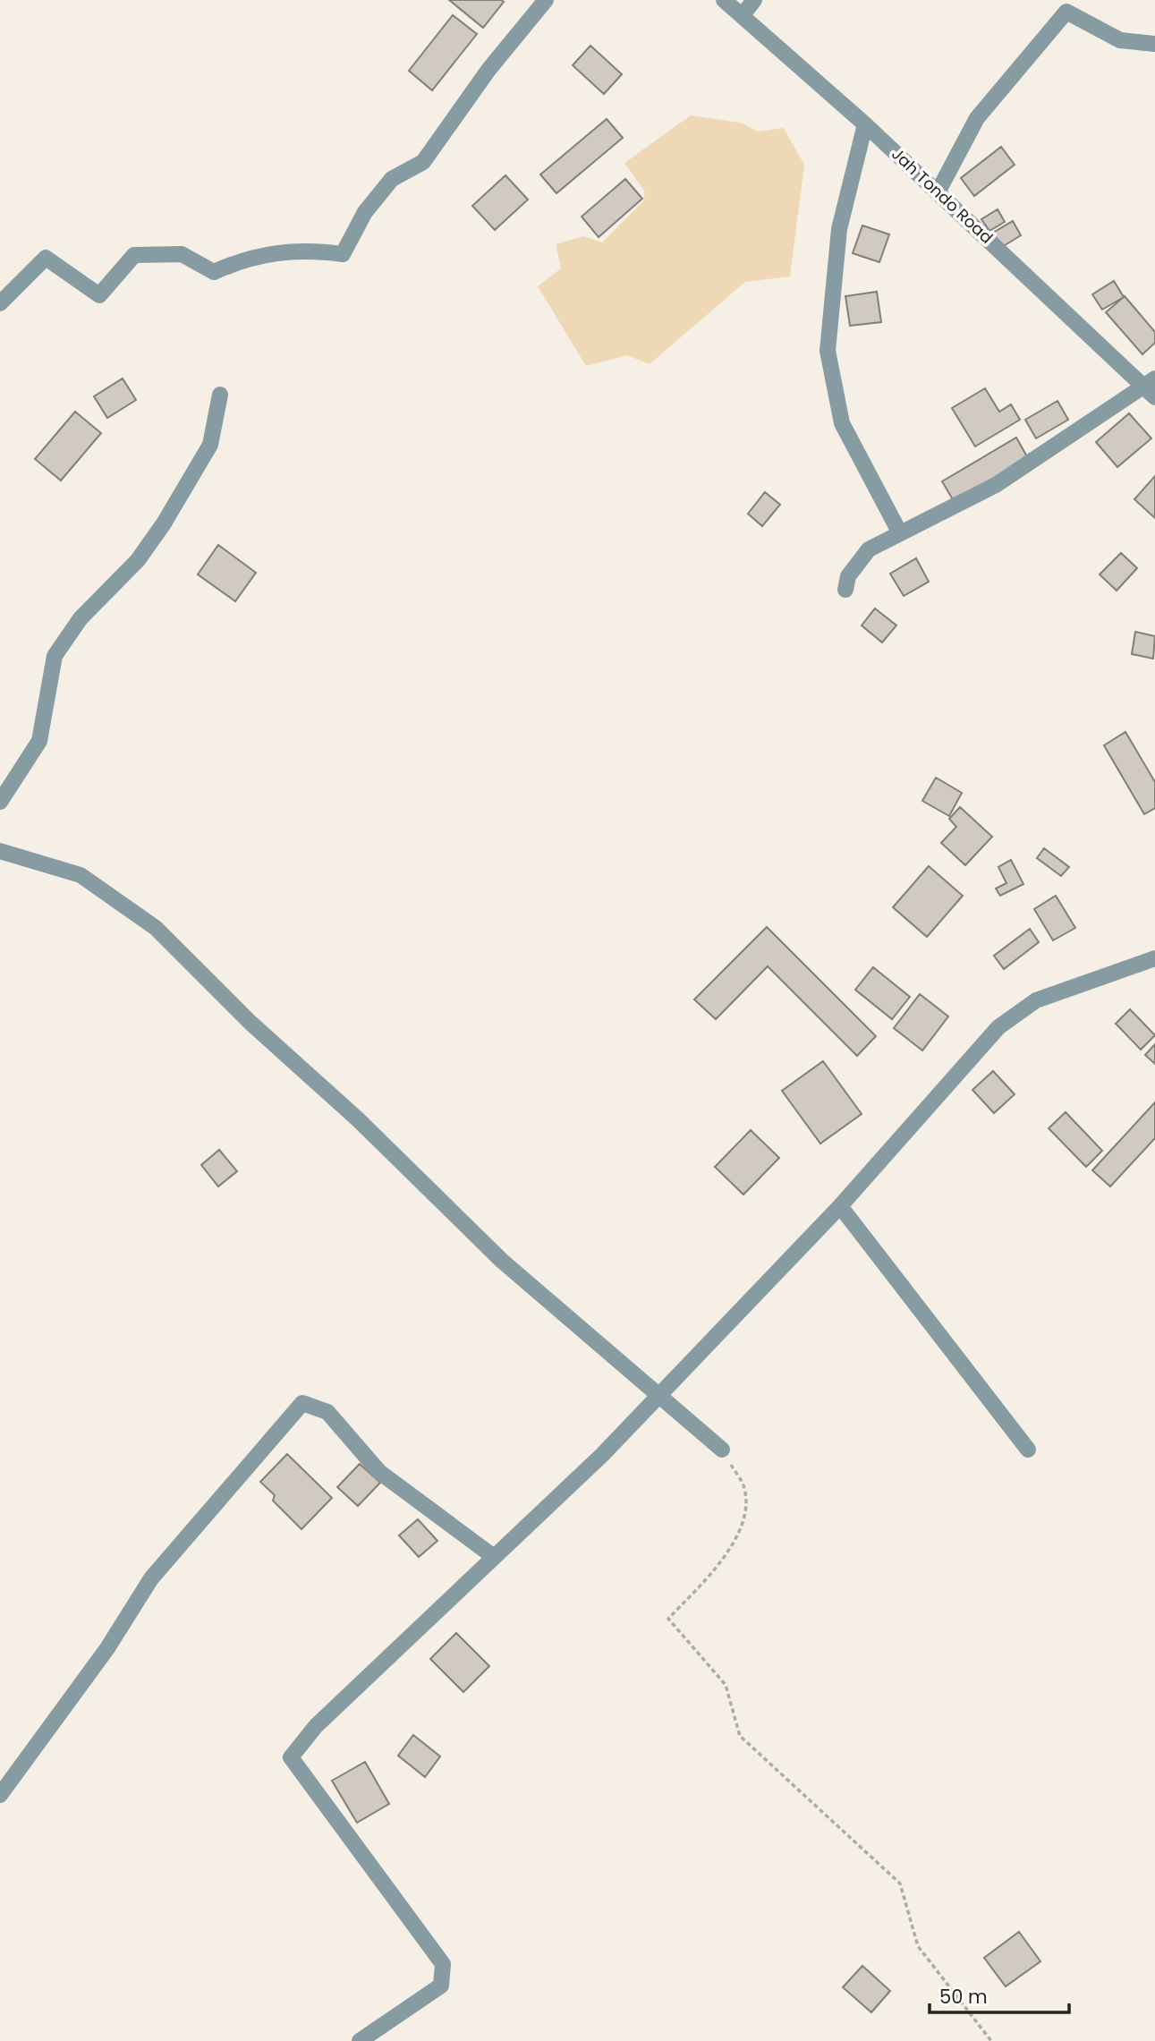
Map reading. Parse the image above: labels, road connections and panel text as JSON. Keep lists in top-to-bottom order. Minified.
{"streets":{"street":["Jah Tondo Road"]},"scale_bar":"50 m"}
